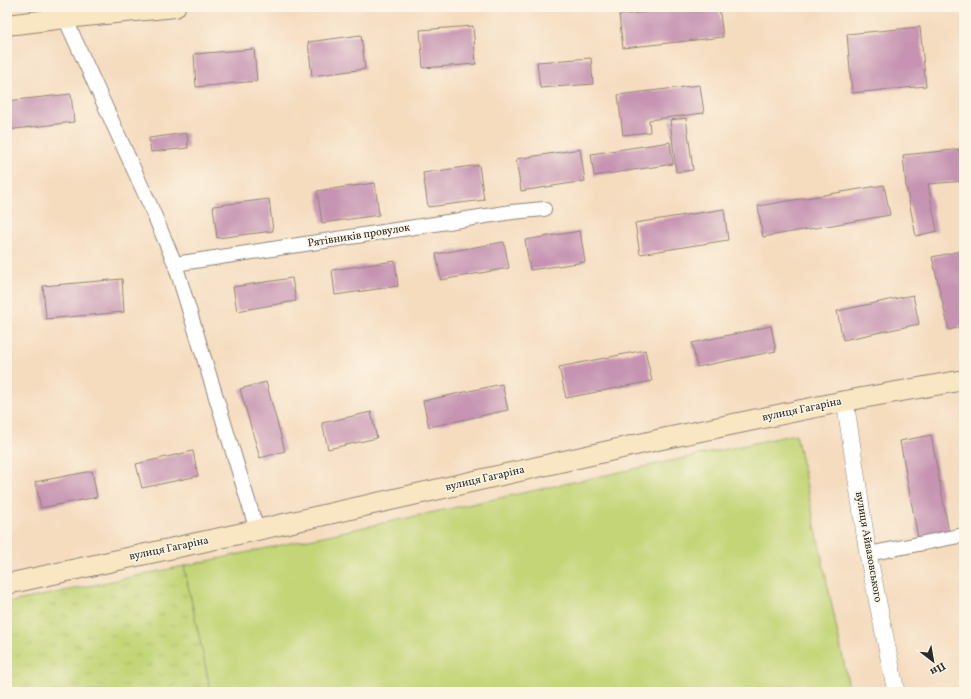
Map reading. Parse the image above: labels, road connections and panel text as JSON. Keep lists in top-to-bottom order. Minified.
{"streets":{"main road":["вулиця Гагаріна"],"street":["Рятівників провулок","вулиця Айвазовського"]},"crossings":[["вулиця Гагаріна","вулиця Айвазовського"]],"north":"bottom right"}
